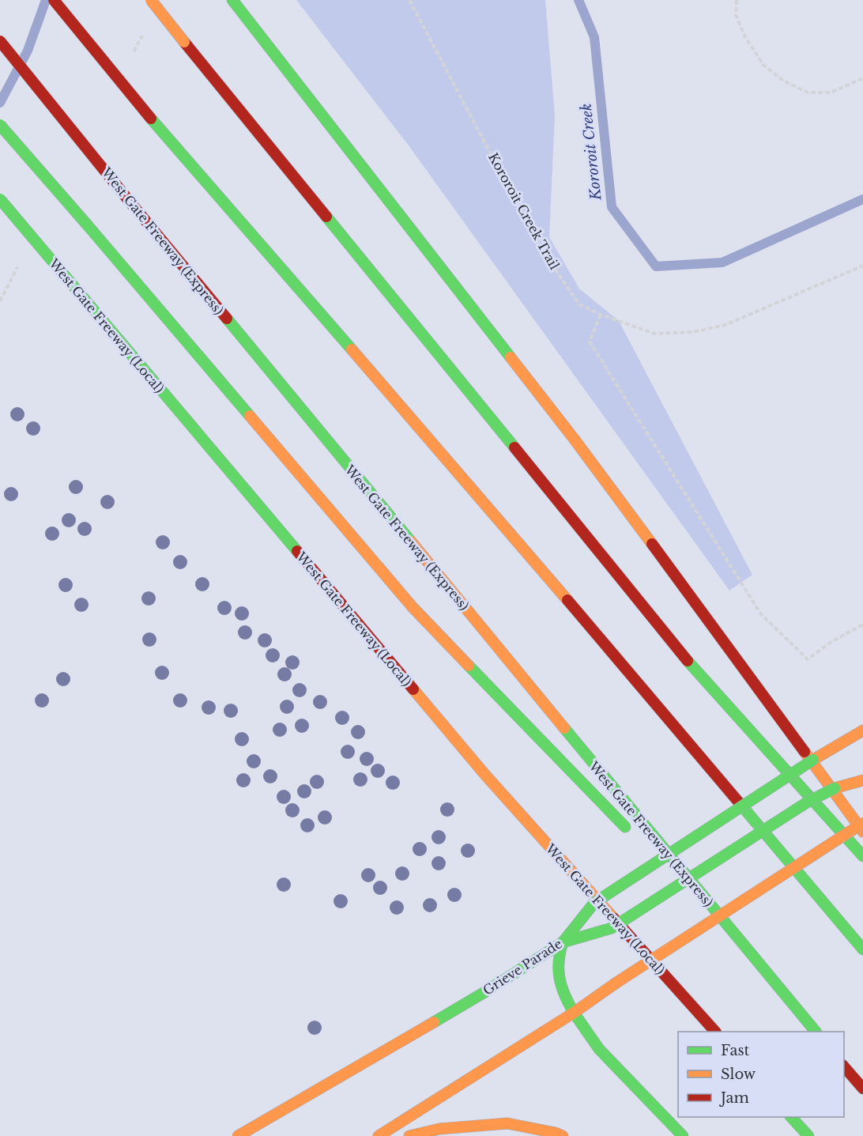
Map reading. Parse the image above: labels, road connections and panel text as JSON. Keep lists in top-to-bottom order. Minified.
{"streets":{"main road":["West Gate Freeway (Express)","West Gate Freeway (Local)","Grieve Parade"],"path":["Kororoit Creek Trail"]},"water":["Kororoit Creek"],"legend":["Fast","Slow","Jam"]}
